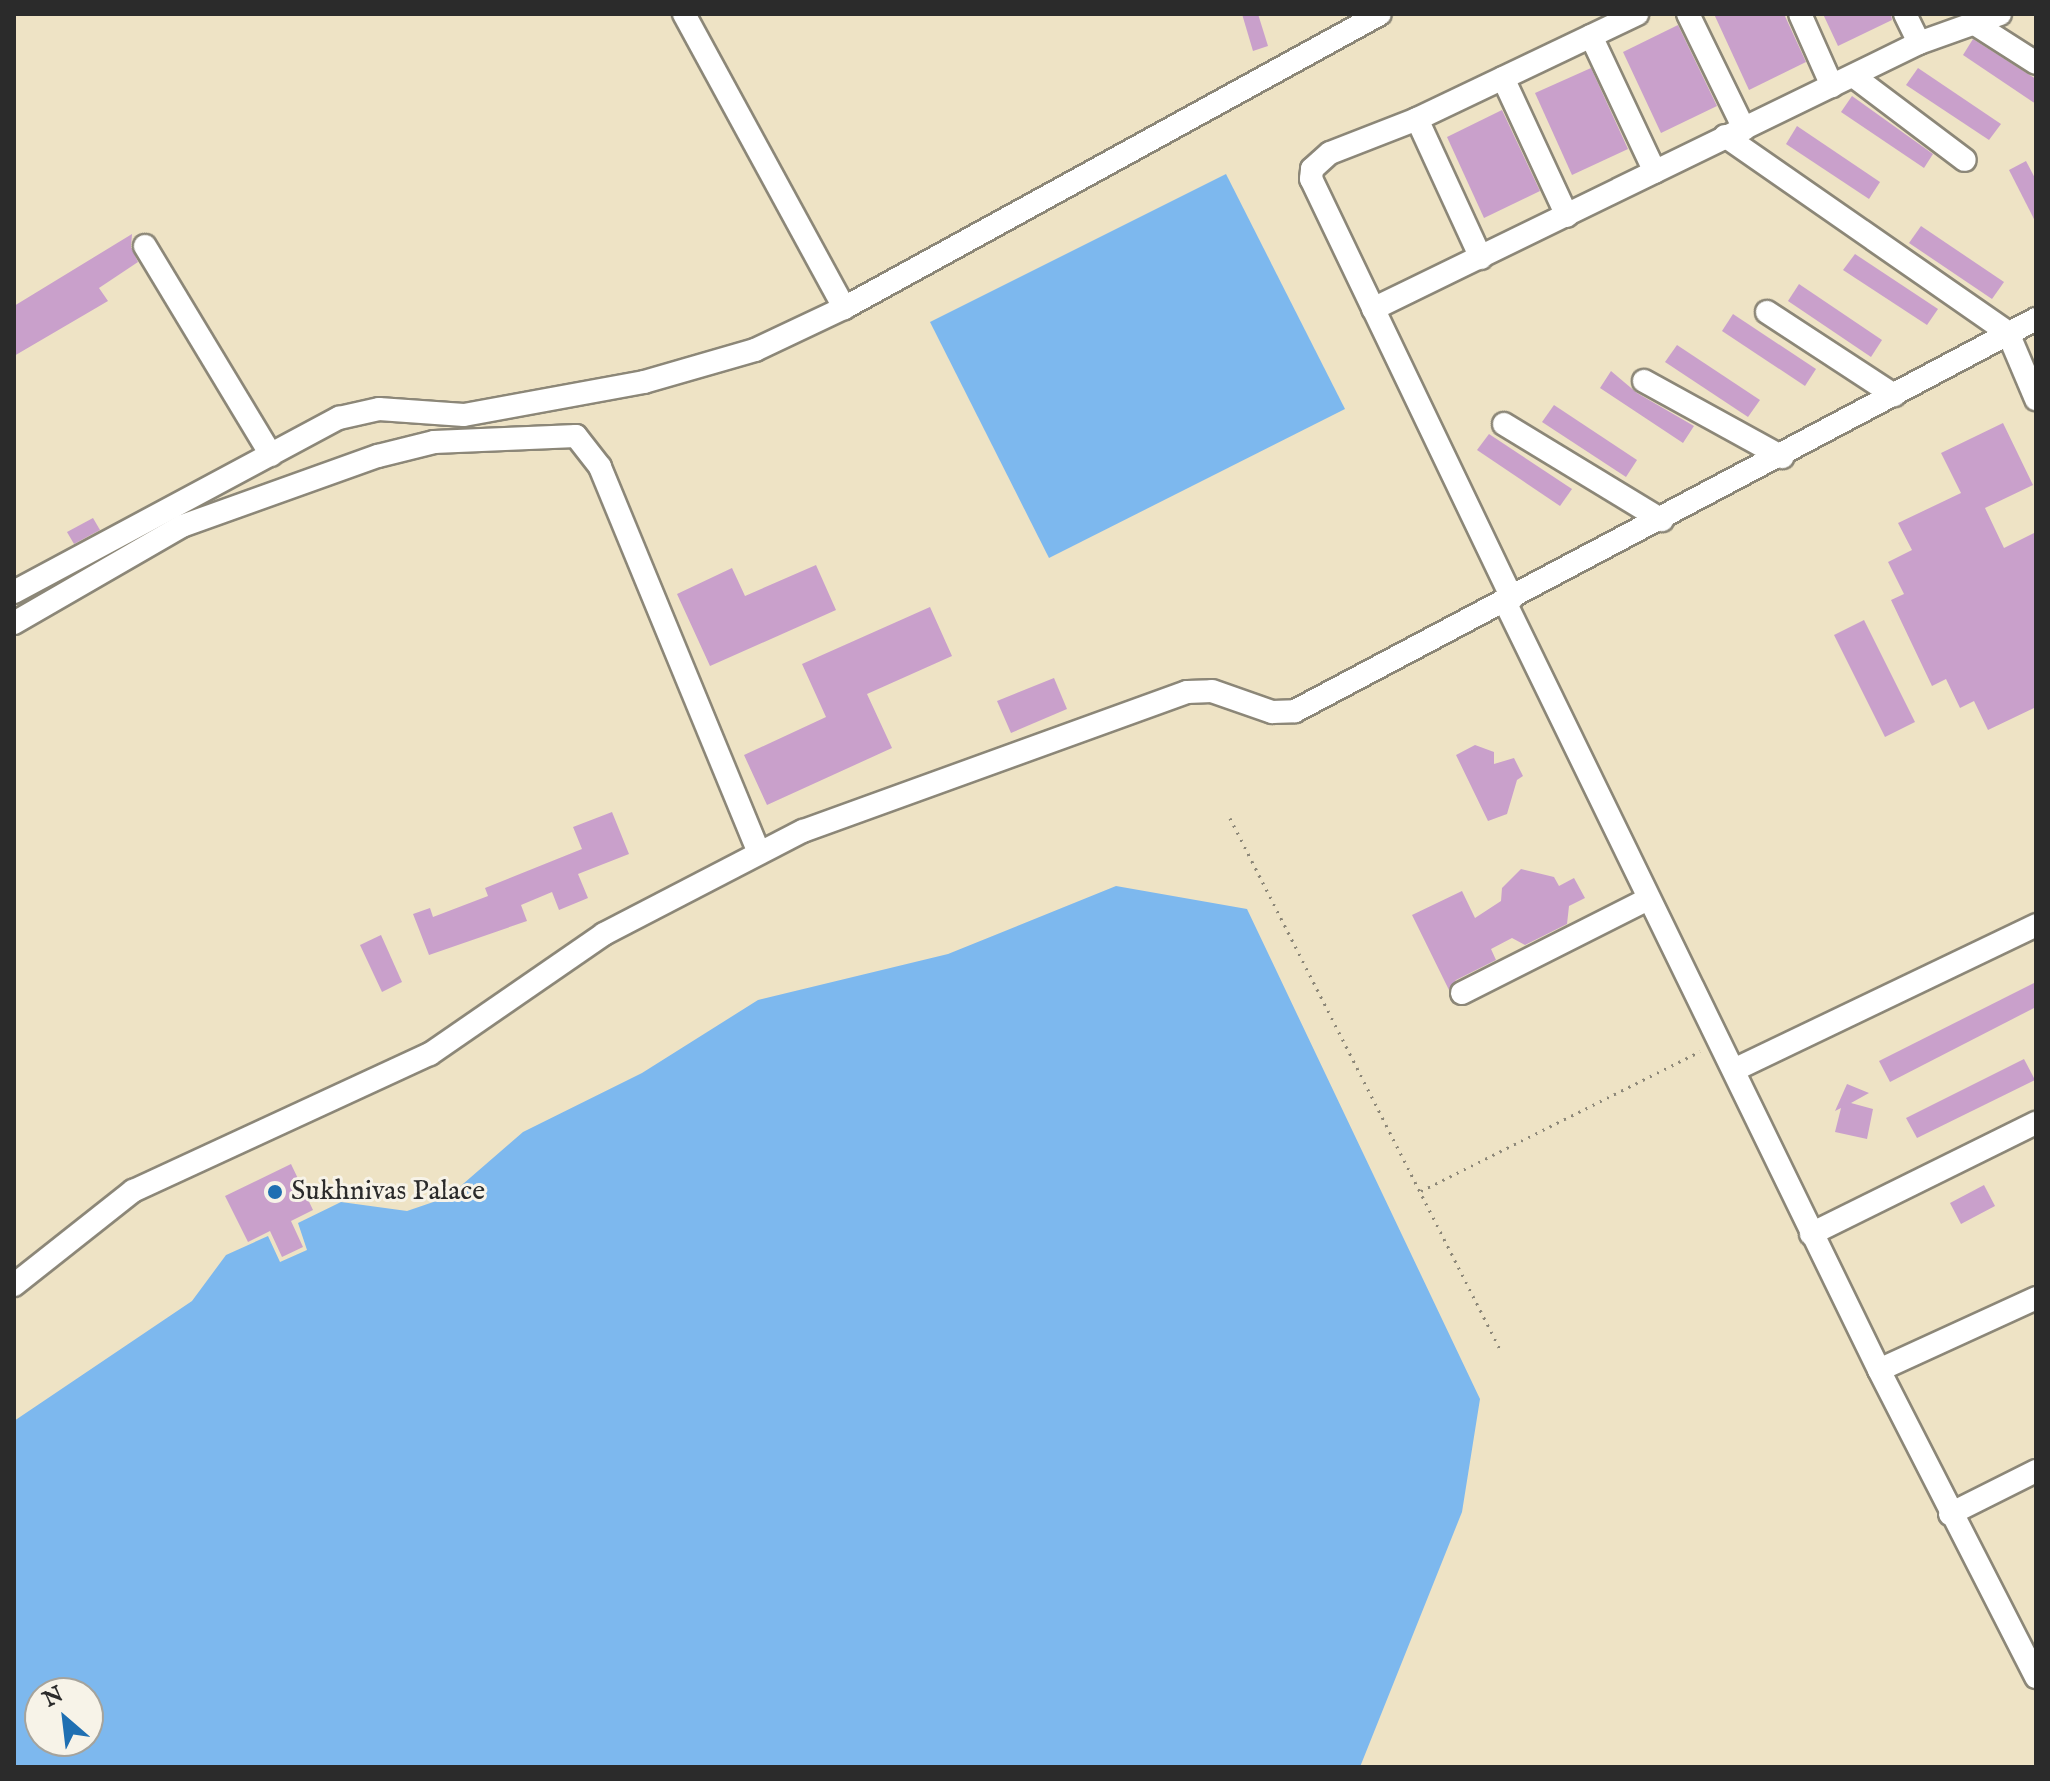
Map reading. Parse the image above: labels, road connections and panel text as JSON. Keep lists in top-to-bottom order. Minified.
{"places":["Sukhnivas Palace"],"north":"top left"}
